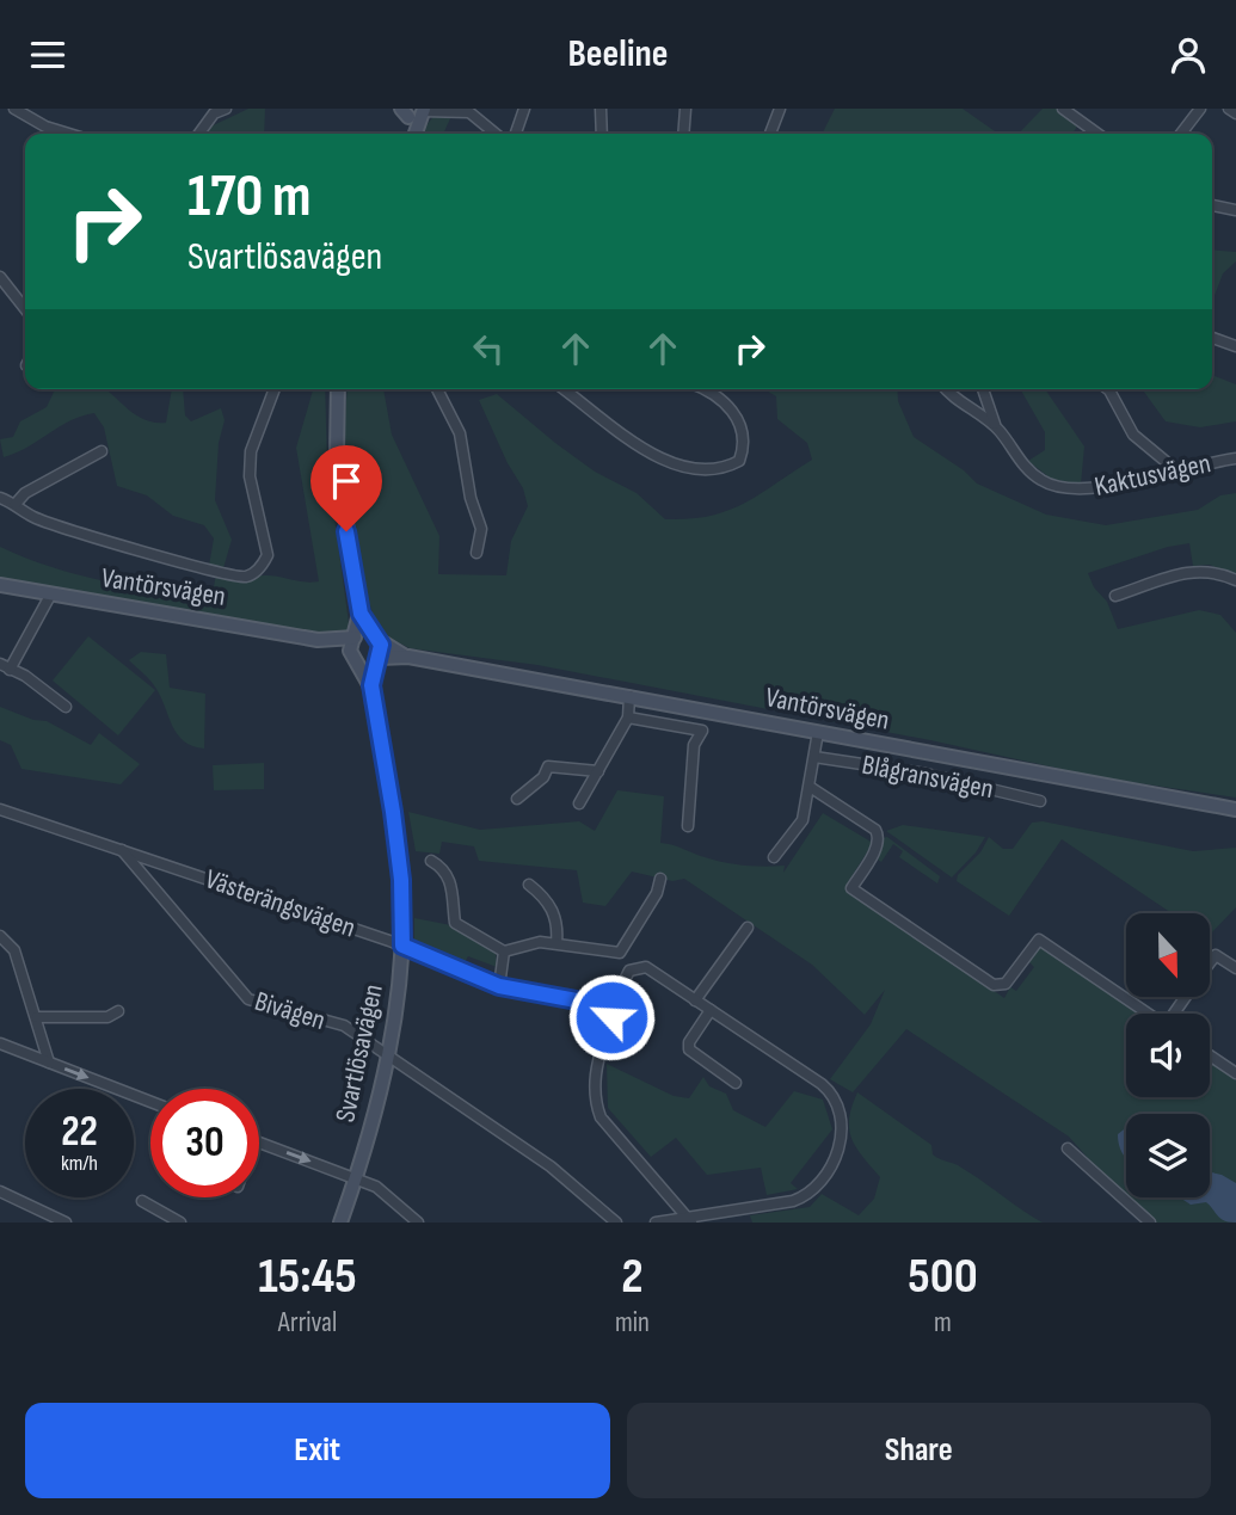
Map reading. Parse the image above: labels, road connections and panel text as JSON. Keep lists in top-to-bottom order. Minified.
{"streets":{"street":["Kaktusvägen","Vantörsvägen","Blågransvägen","Västerängsvägen","Bivägen","Svartlösavägen"]},"crossings":[["Vantörsvägen","Svartlösavägen"],["Västerängsvägen","Bivägen"],["Västerängsvägen","Svartlösavägen"],["Bivägen","Svartlösavägen"]],"north":"bottom","page":{"header":"Beeline","turn":["170 m","Svartlösavägen"],"speed":"22 km/h","limit":"30","eta":["15:45","Arrival","2","min","500","m"],"buttons":["Exit","Share"]}}
